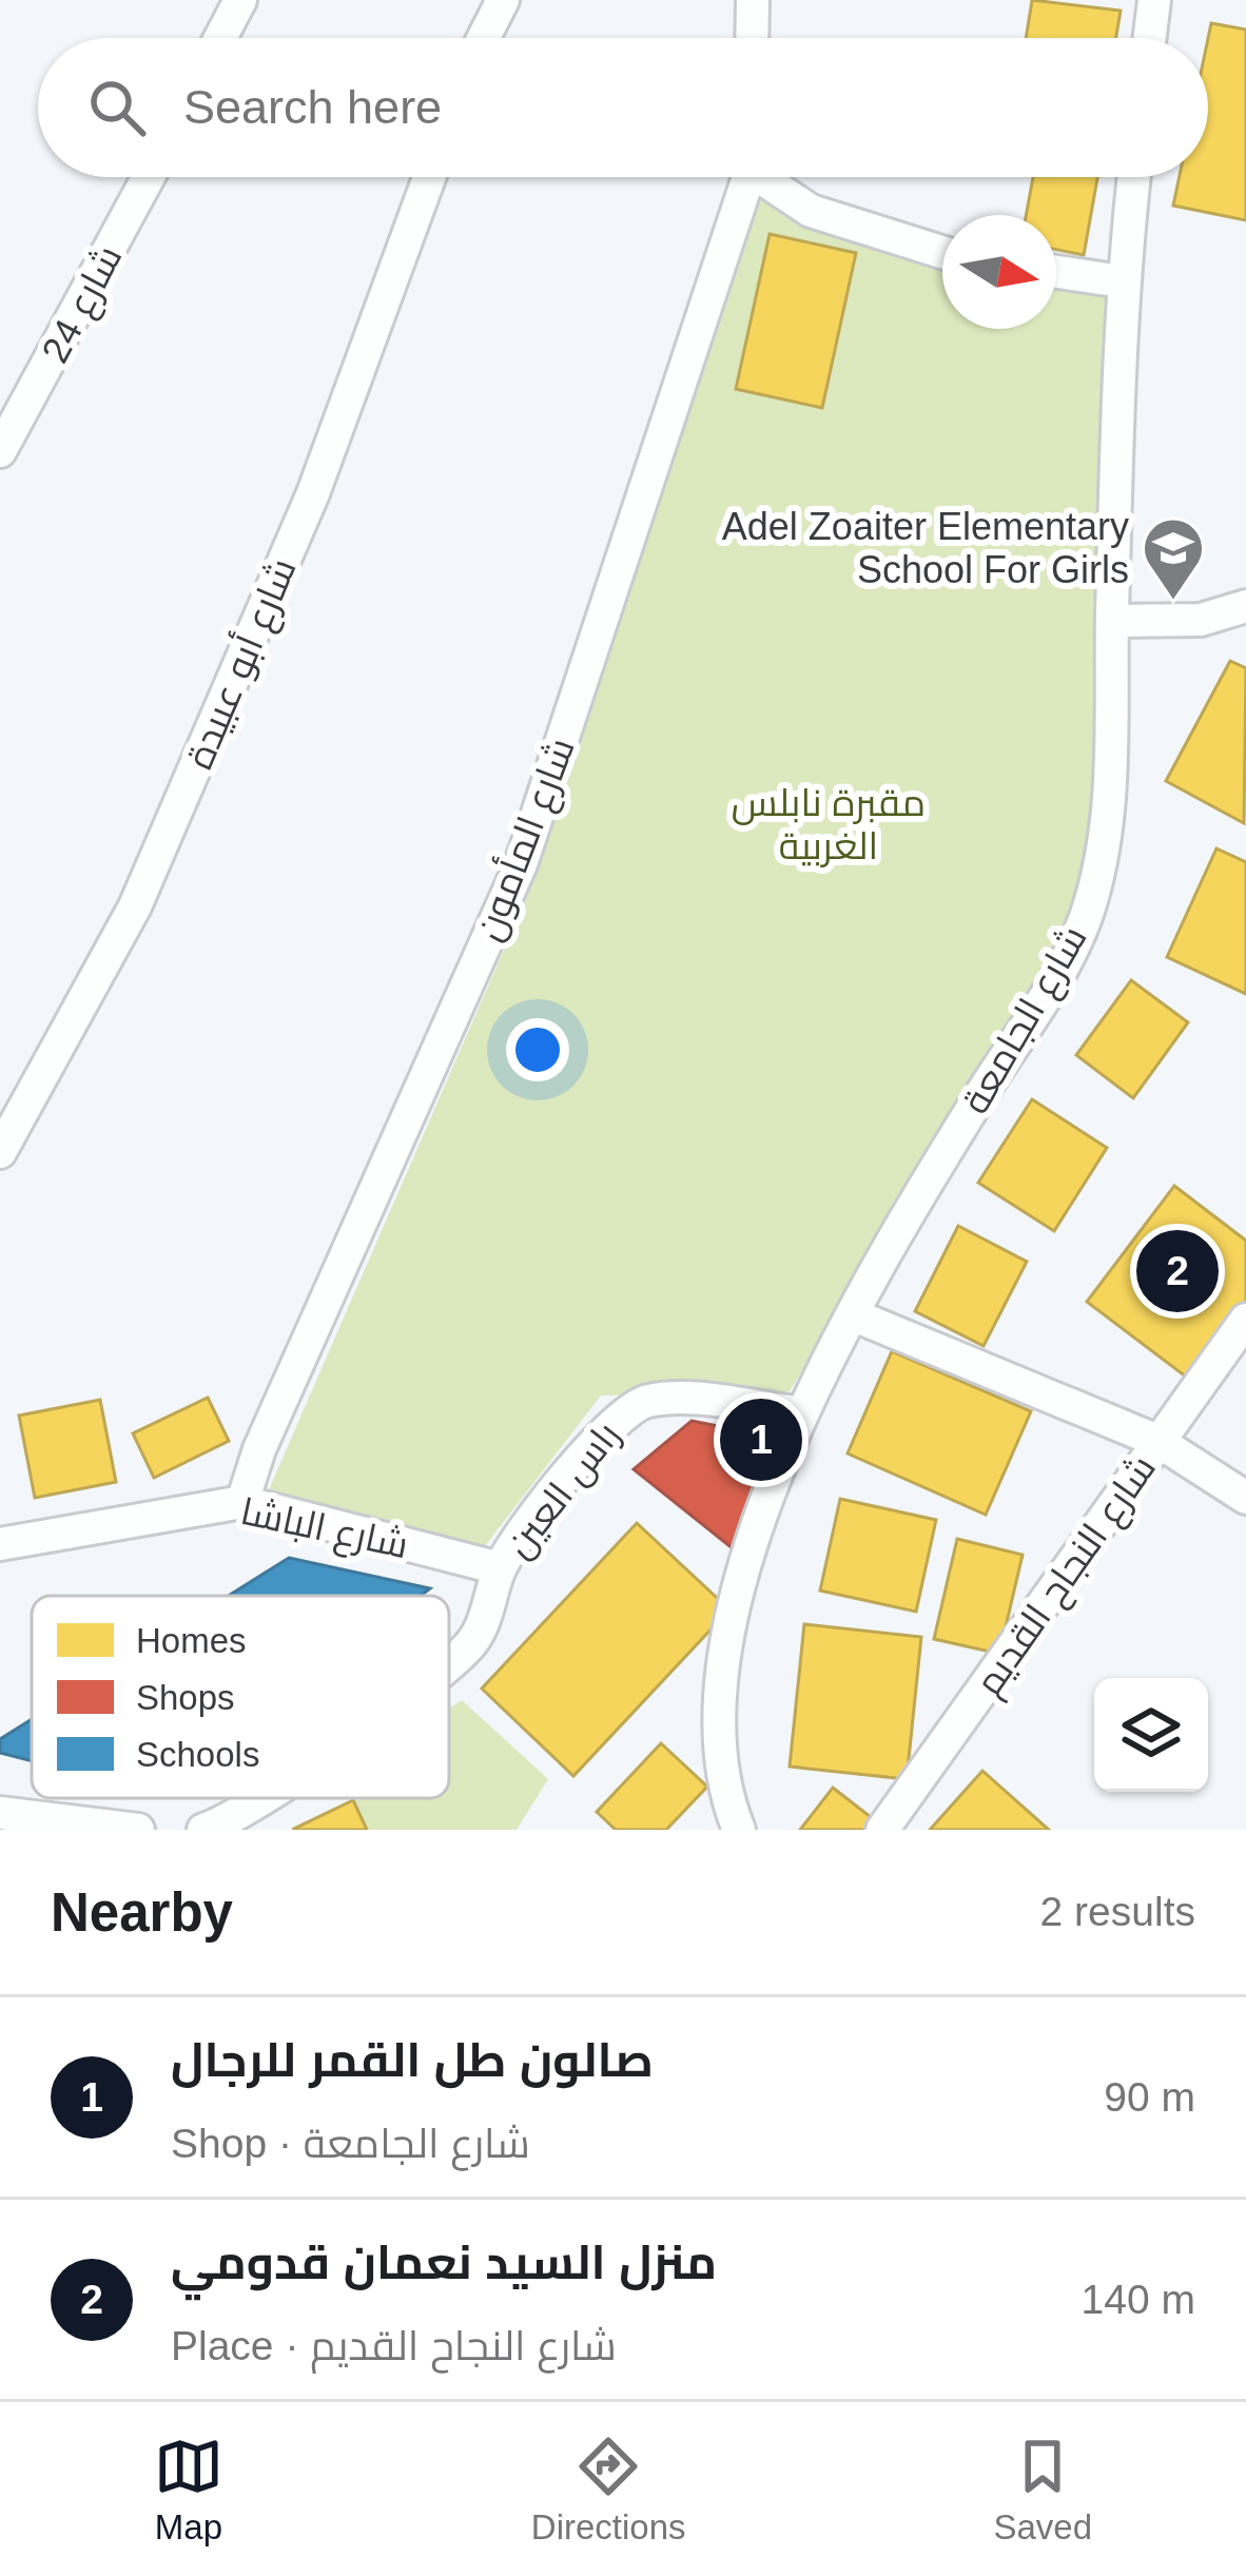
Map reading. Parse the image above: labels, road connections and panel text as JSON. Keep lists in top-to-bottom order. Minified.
{"streets":{"street":["شارع 24","شارع أبو عبيدة","شارع المأمون","شارع الجامعة","راس العين","شارع الباشا","شارع النجاح القديم"]},"crossings":[["شارع المأمون","شارع الباشا"],["شارع الجامعة","راس العين"],["راس العين","شارع الباشا"]],"parks":["مقبرة نابلس الغربية"],"places":{"school or university":["Adel Zoaiter Elementary School For Girls"]},"legend":["Homes","Shops","Schools"],"north":"right","page":{"search":"Search here","pins":["2","1"],"heading":["Nearby","2 results"],"list":[{"mark":"1","name":"صالون طل القمر للرجال","note":"Shop · شارع الجامعة","value":"90 m"},{"mark":"2","name":"منزل السيد نعمان قدومي","note":"Place · شارع النجاح القديم","value":"140 m"}],"nav":["Map","Directions","Saved"]}}
